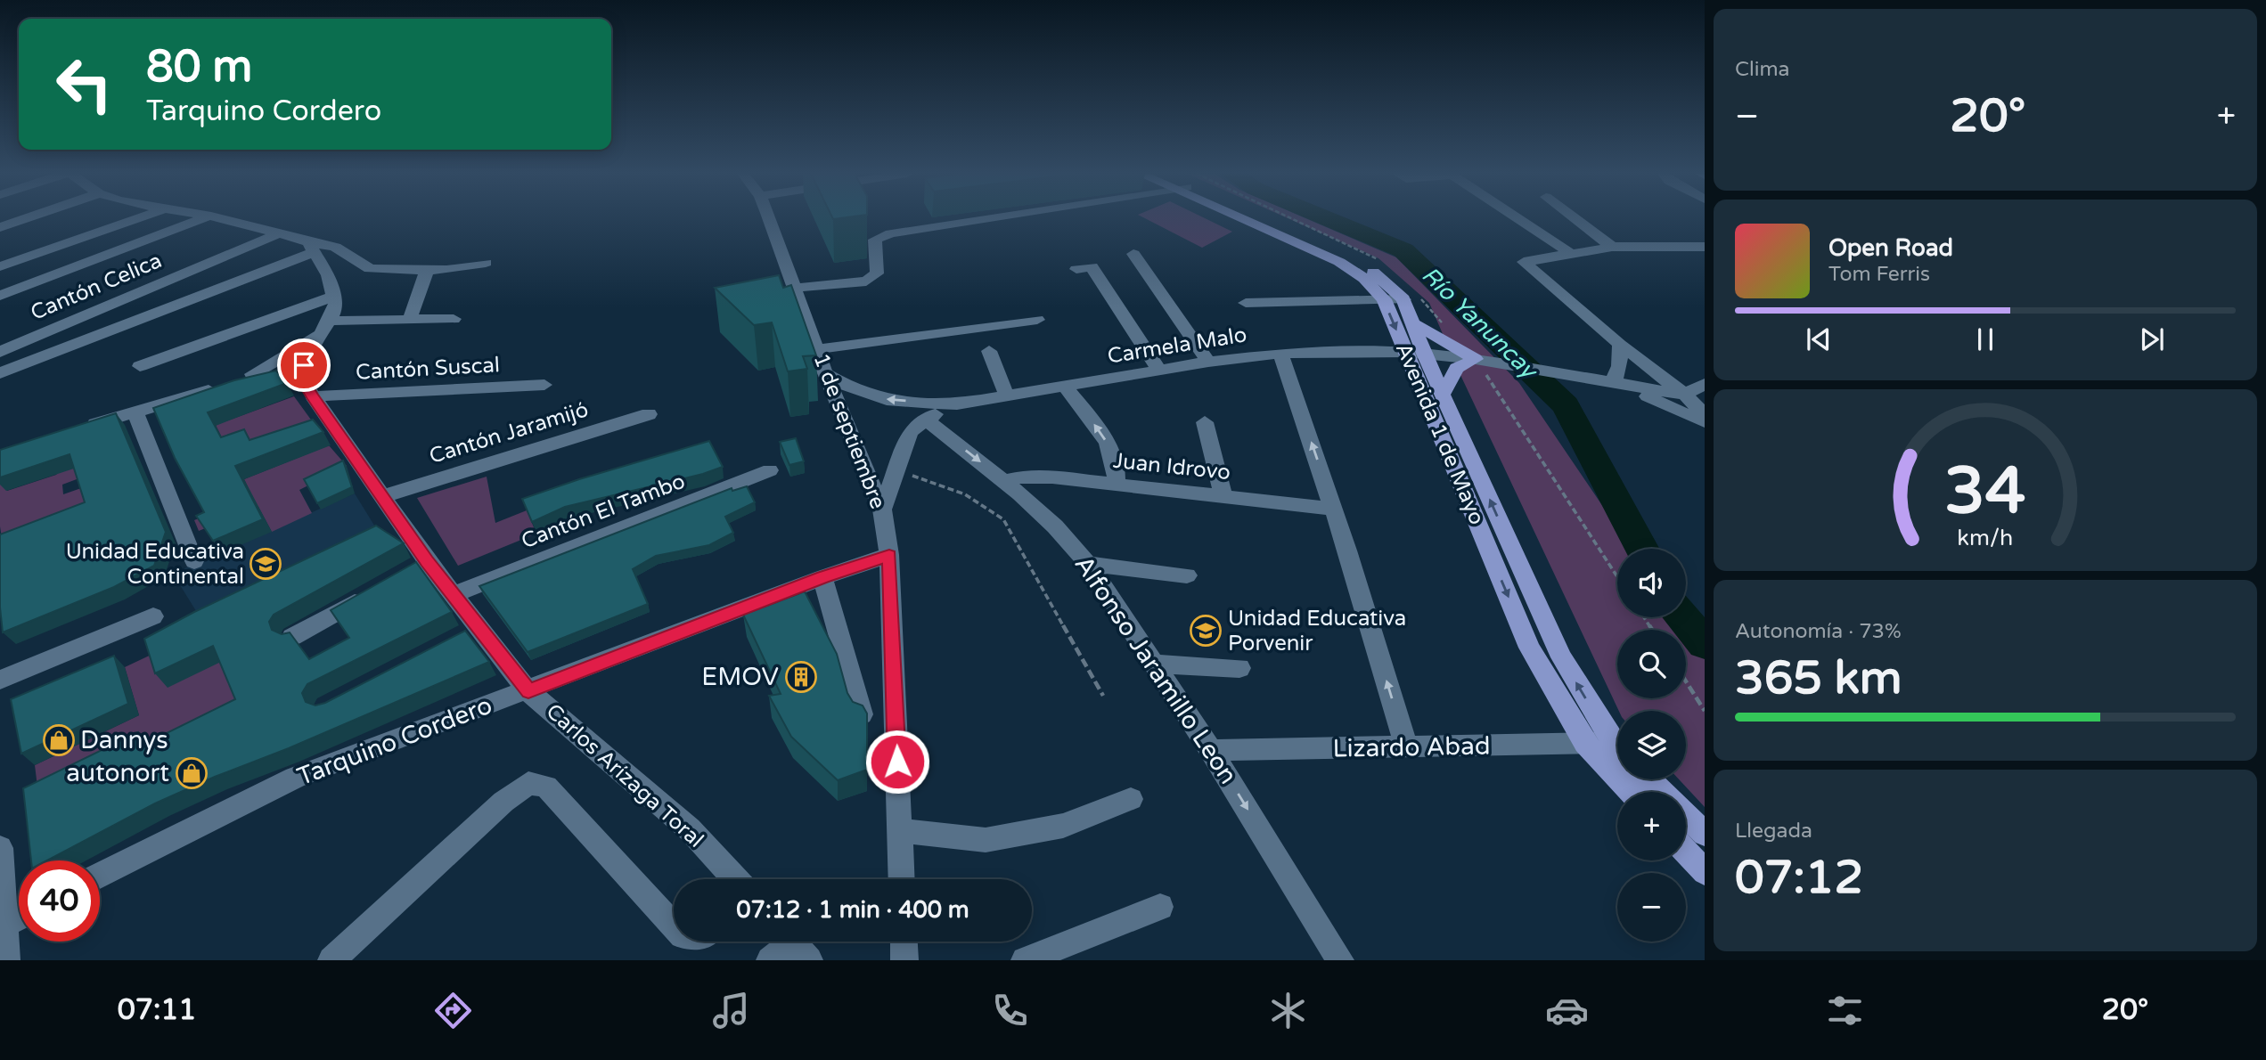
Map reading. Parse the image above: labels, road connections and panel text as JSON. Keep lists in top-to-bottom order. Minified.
{"streets":{"main road":["Avenida 1 de Mayo"],"street":["Cantón Celica","Carmela Malo","Cantón Suscal","1 de septiembre","Cantón Jaramijó","Juan Idrovo","Cantón El Tambo","Alfonso Jaramillo Leon","Tarquino Cordero","Lizardo Abad","Carlos Arízaga Toral"]},"crossings":[["Carmela Malo","1 de septiembre"],["Carmela Malo","Avenida 1 de Mayo"],["Carmela Malo","Alfonso Jaramillo Leon"],["Cantón Suscal","Carlos Arízaga Toral"],["1 de septiembre","Tarquino Cordero"],["Cantón Jaramijó","Carlos Arízaga Toral"],["Avenida 1 de Mayo","Lizardo Abad"],["Juan Idrovo","Alfonso Jaramillo Leon"],["Cantón El Tambo","Carlos Arízaga Toral"],["Alfonso Jaramillo Leon","Lizardo Abad"],["Tarquino Cordero","Carlos Arízaga Toral"]],"one_way":["Alfonso Jaramillo Leon"],"water":["Río Yanuncay"],"places":{"school or university":["Unidad Educativa Continental","Unidad Educativa Porvenir"],"building":["EMOV"],"shop":["Dannys","autonort"]},"page":{"tile":["Clima",["Autonomía · 73%","365 km"],["Llegada","07:12"]],"turn":["80 m","Tarquino Cordero"],"heat":["−","20°","+"],"song":["Open Road","Tom Ferris"],"map_buttons":["+","−"],"limit":"40","trip":"07:12 · 1 min · 400 m","tabs":["07:11","20°"],"gauge":["34","km/h"]}}
